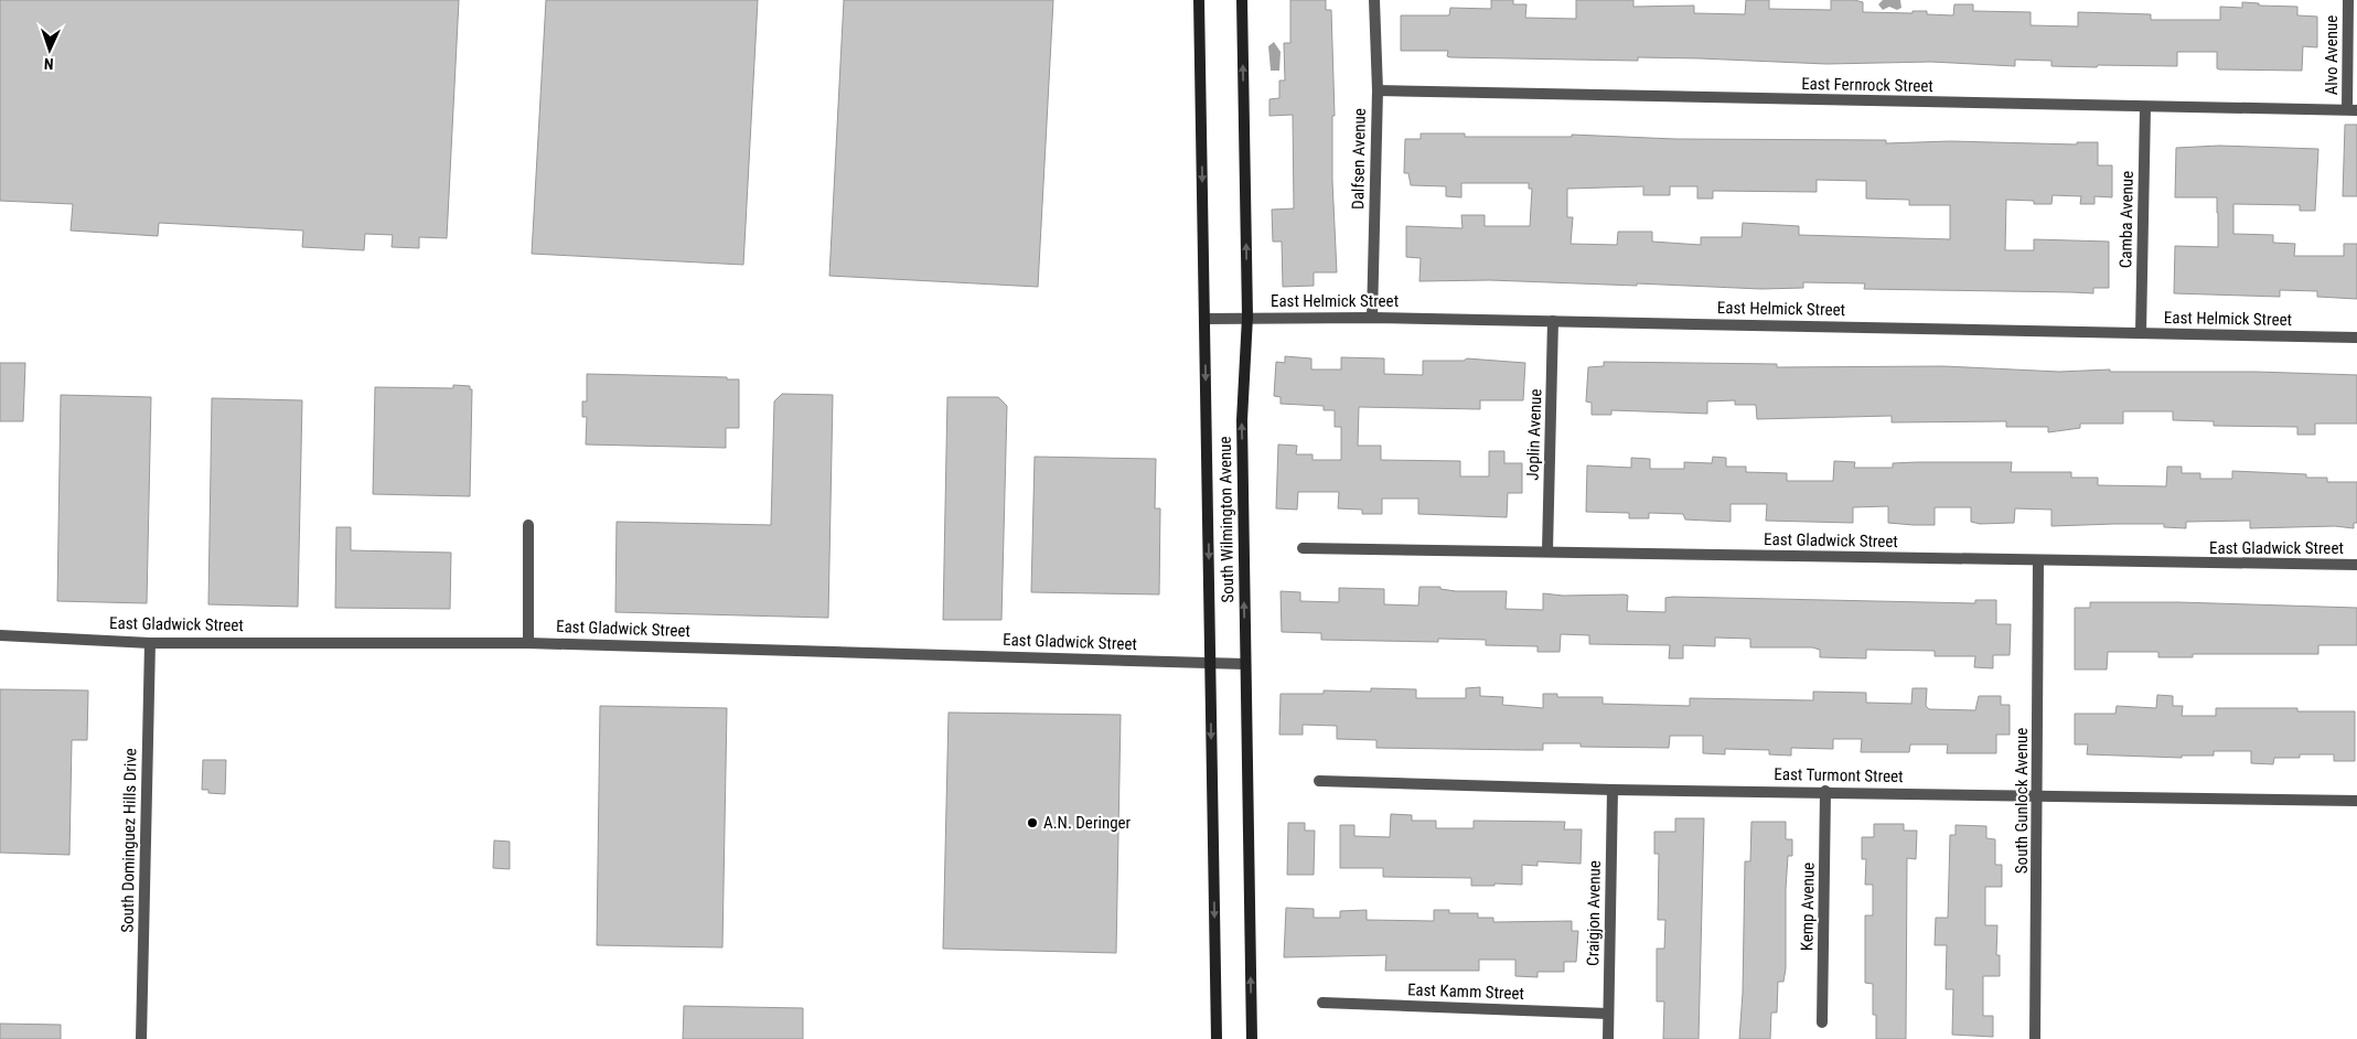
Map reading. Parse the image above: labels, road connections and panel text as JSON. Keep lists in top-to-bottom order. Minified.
{"streets":{"main road":["South Wilmington Avenue"],"street":["Alvo Avenue","East Fernrock Street","Dalfsen Avenue","Camba Avenue","East Helmick Street","Joplin Avenue","East Gladwick Street","East Turmont Street","South Gunlock Avenue","South Dominguez Hills Drive","Kemp Avenue","Craigjon Avenue","East Kamm Street"]},"crossings":[["Alvo Avenue","East Fernrock Street"],["East Fernrock Street","Dalfsen Avenue"],["East Fernrock Street","Camba Avenue"],["Dalfsen Avenue","East Helmick Street"],["Camba Avenue","East Helmick Street"],["East Helmick Street","Joplin Avenue"],["East Helmick Street","South Wilmington Avenue"],["Joplin Avenue","East Gladwick Street"],["South Wilmington Avenue","East Gladwick Street"],["East Gladwick Street","South Gunlock Avenue"],["East Gladwick Street","South Dominguez Hills Drive"],["East Turmont Street","South Gunlock Avenue"],["East Turmont Street","Kemp Avenue"],["East Turmont Street","Craigjon Avenue"],["Craigjon Avenue","East Kamm Street"]],"places":["A.N. Deringer"],"north":"bottom"}
